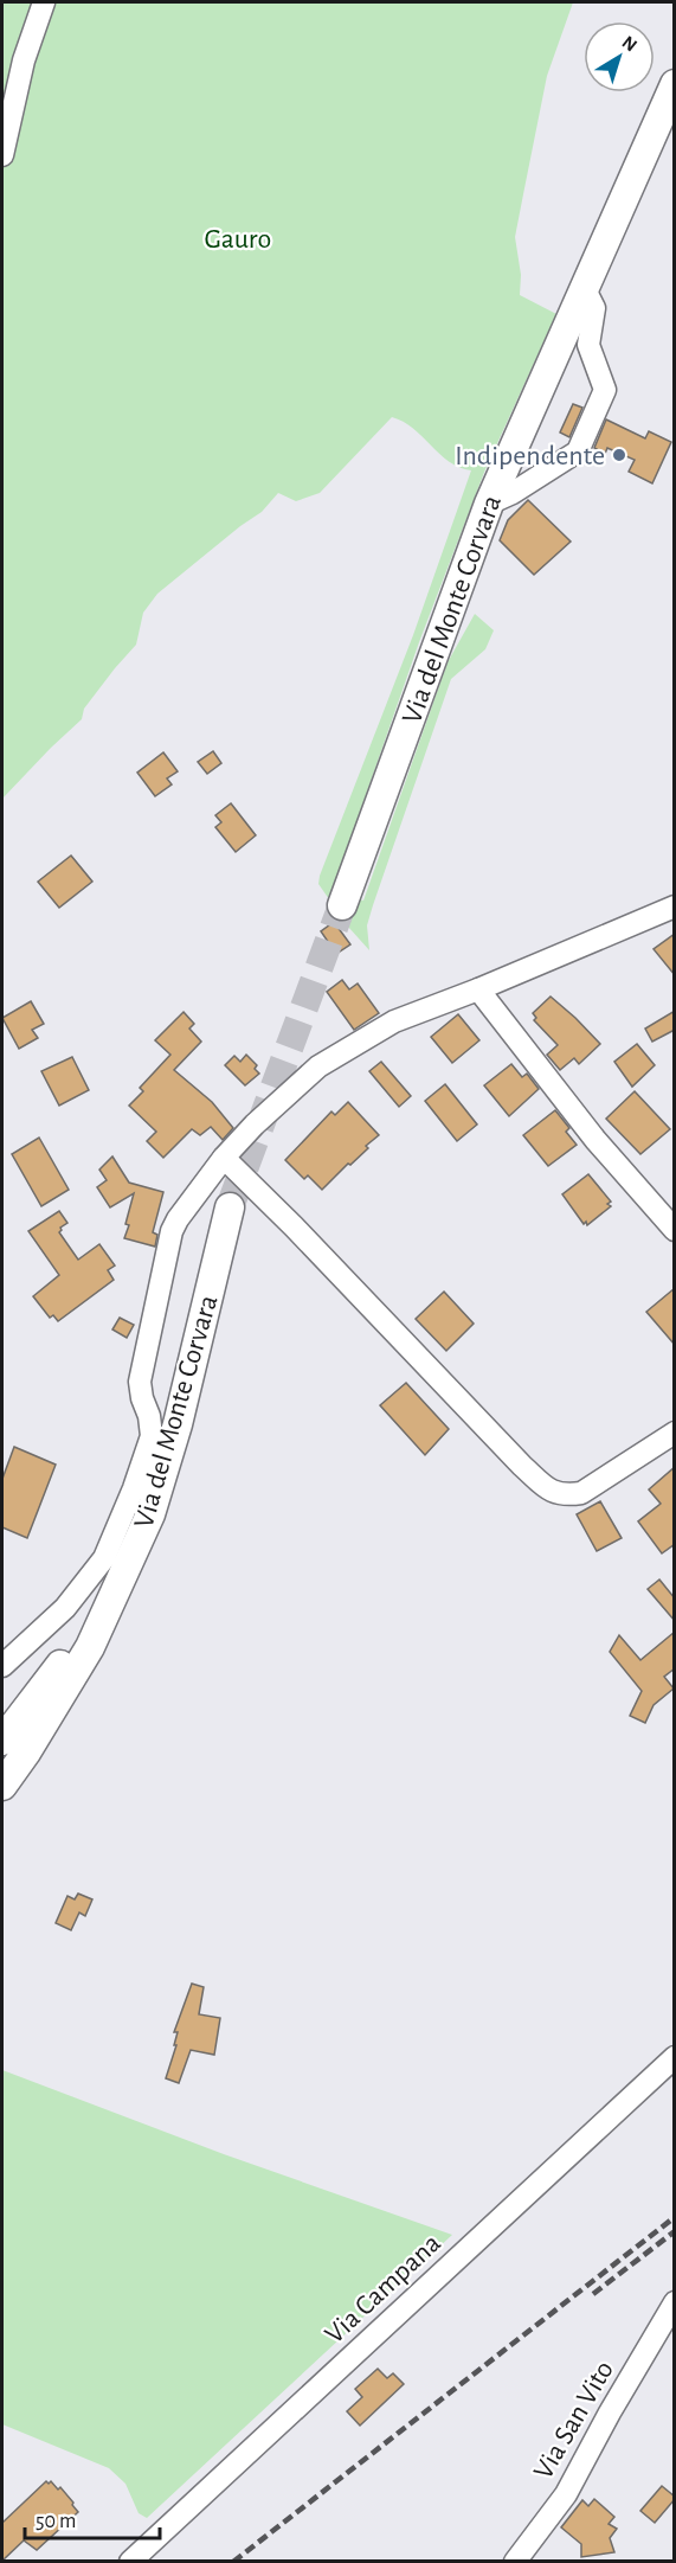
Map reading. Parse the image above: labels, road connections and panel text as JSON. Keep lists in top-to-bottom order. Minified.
{"streets":{"main road":["Via del Monte Corvara"],"street":["Via Campana","Via San Vito"]},"parks":["Gauro"],"places":["Indipendente"],"scale_bar":"50 m","north":"top right"}
